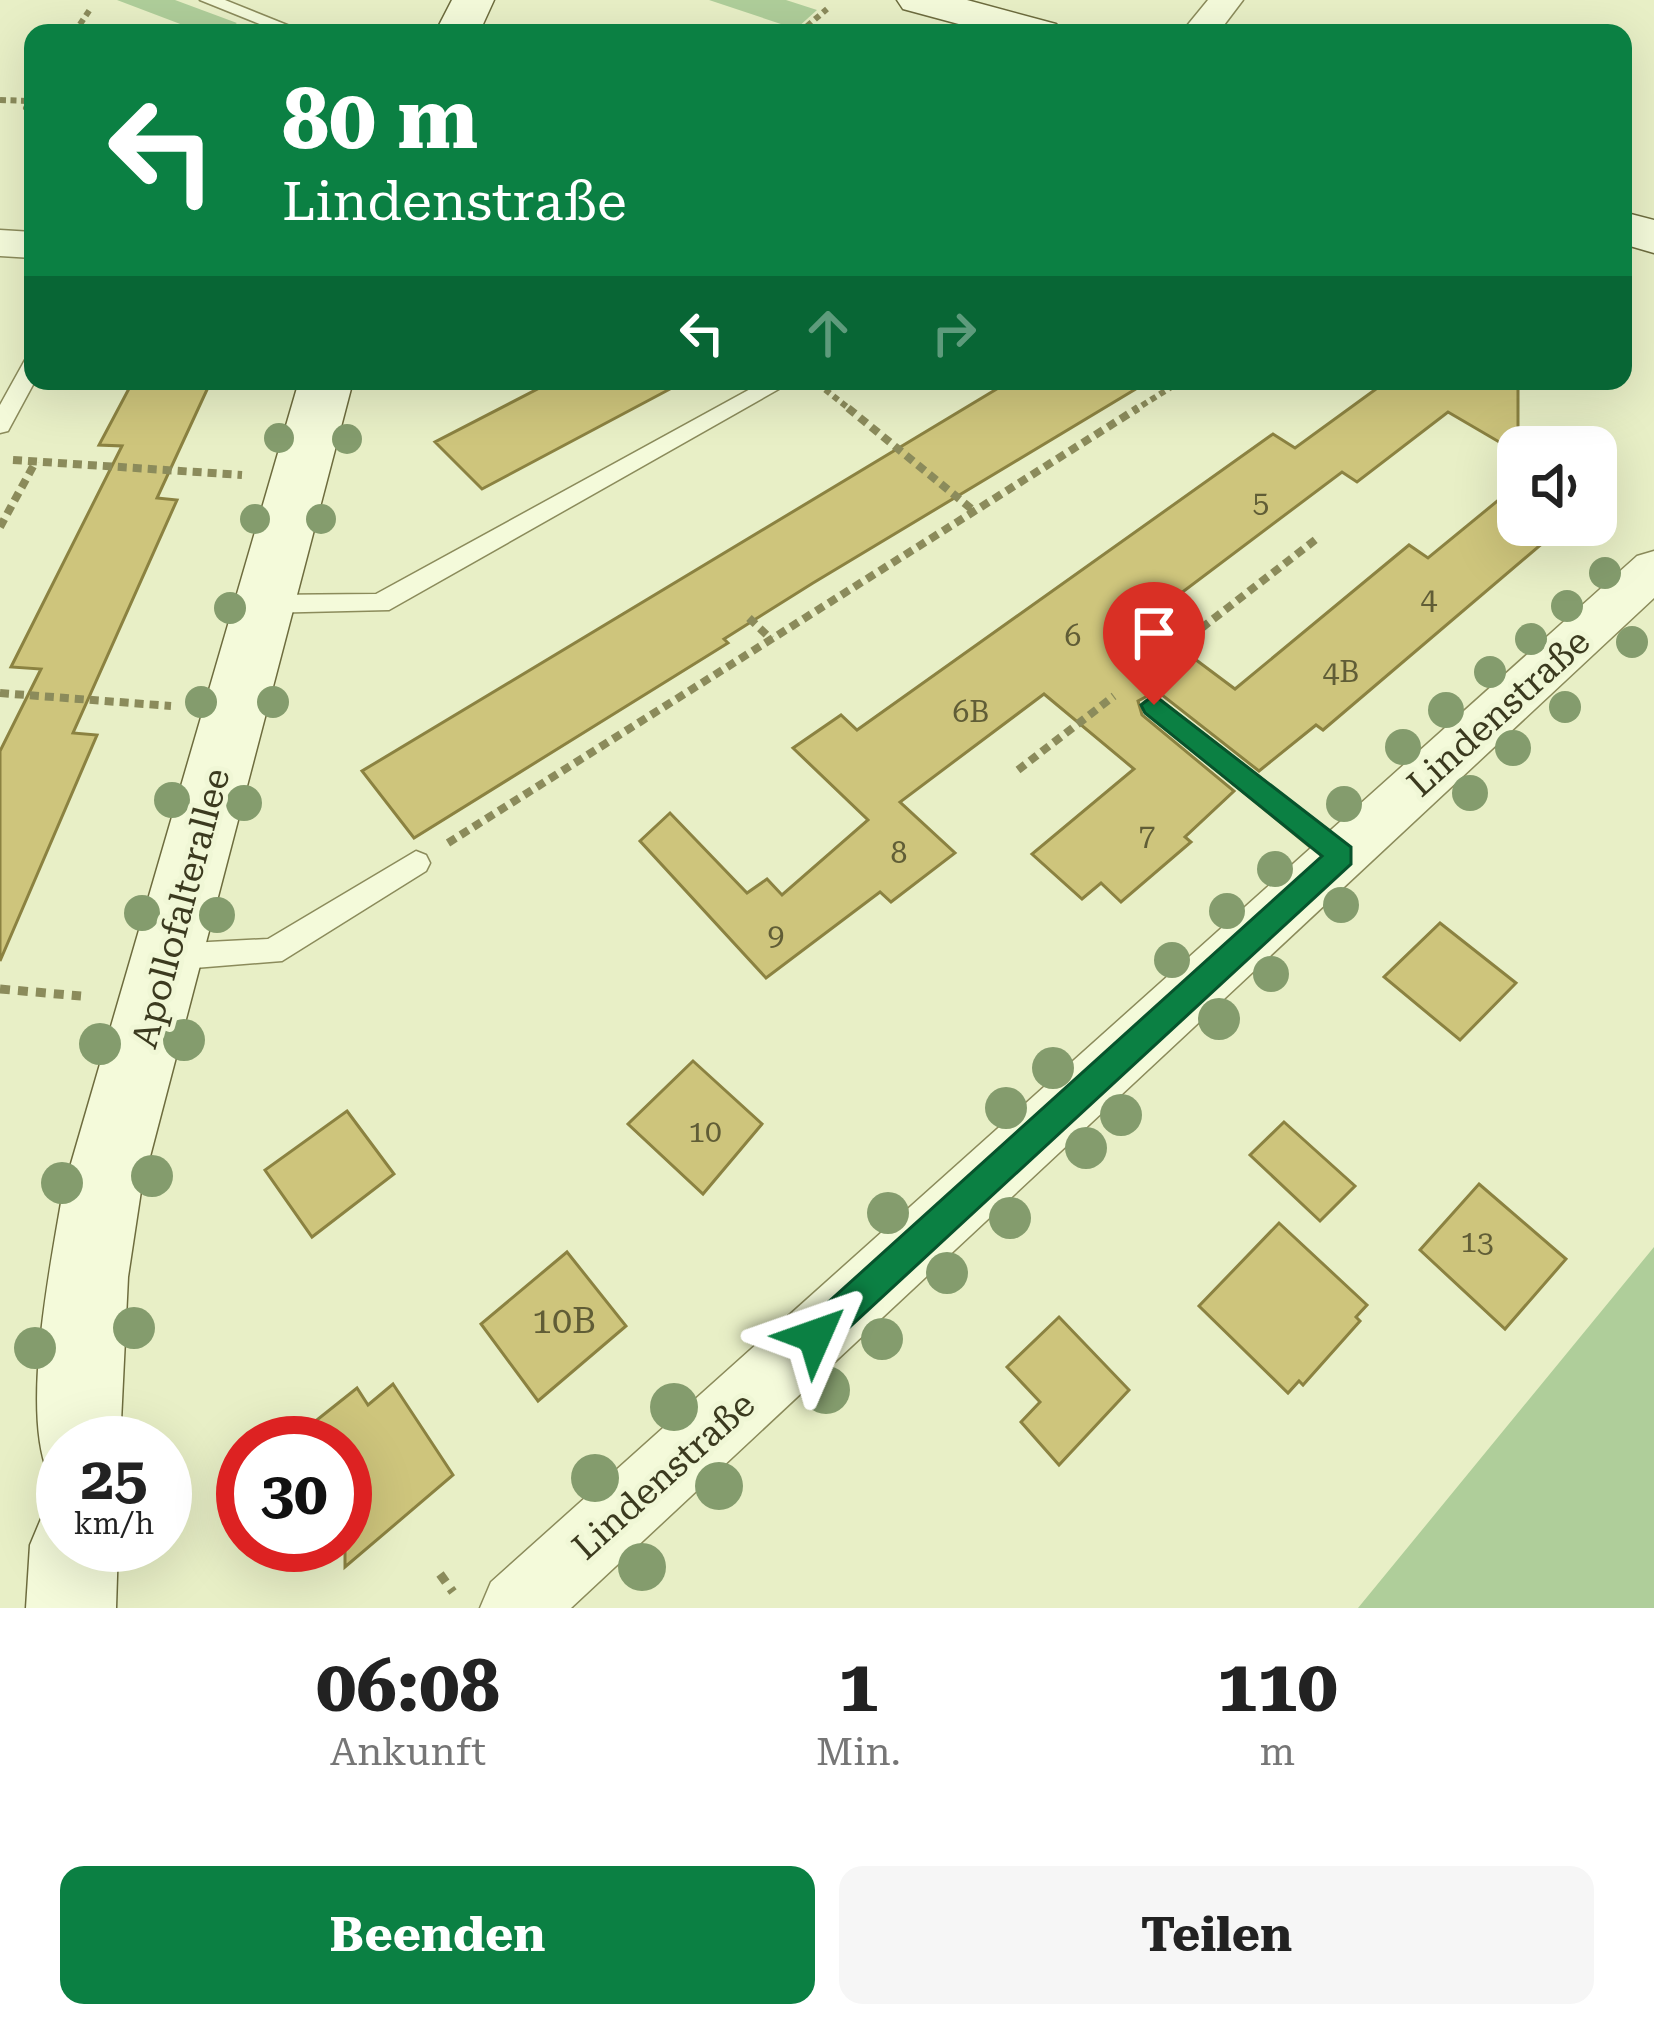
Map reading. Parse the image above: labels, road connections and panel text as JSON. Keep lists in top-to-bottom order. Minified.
{"streets":{"street":["Lindenstraße","Apollofalterallee"]},"house_numbers":["5","4","6","4B","6B","7","8","9","10","13","10B"],"page":{"turn":["80 m","Lindenstraße"],"speed":"25 km/h","limit":"30","eta":["06:08","Ankunft","1","Min.","110","m"],"buttons":["Beenden","Teilen"]}}
